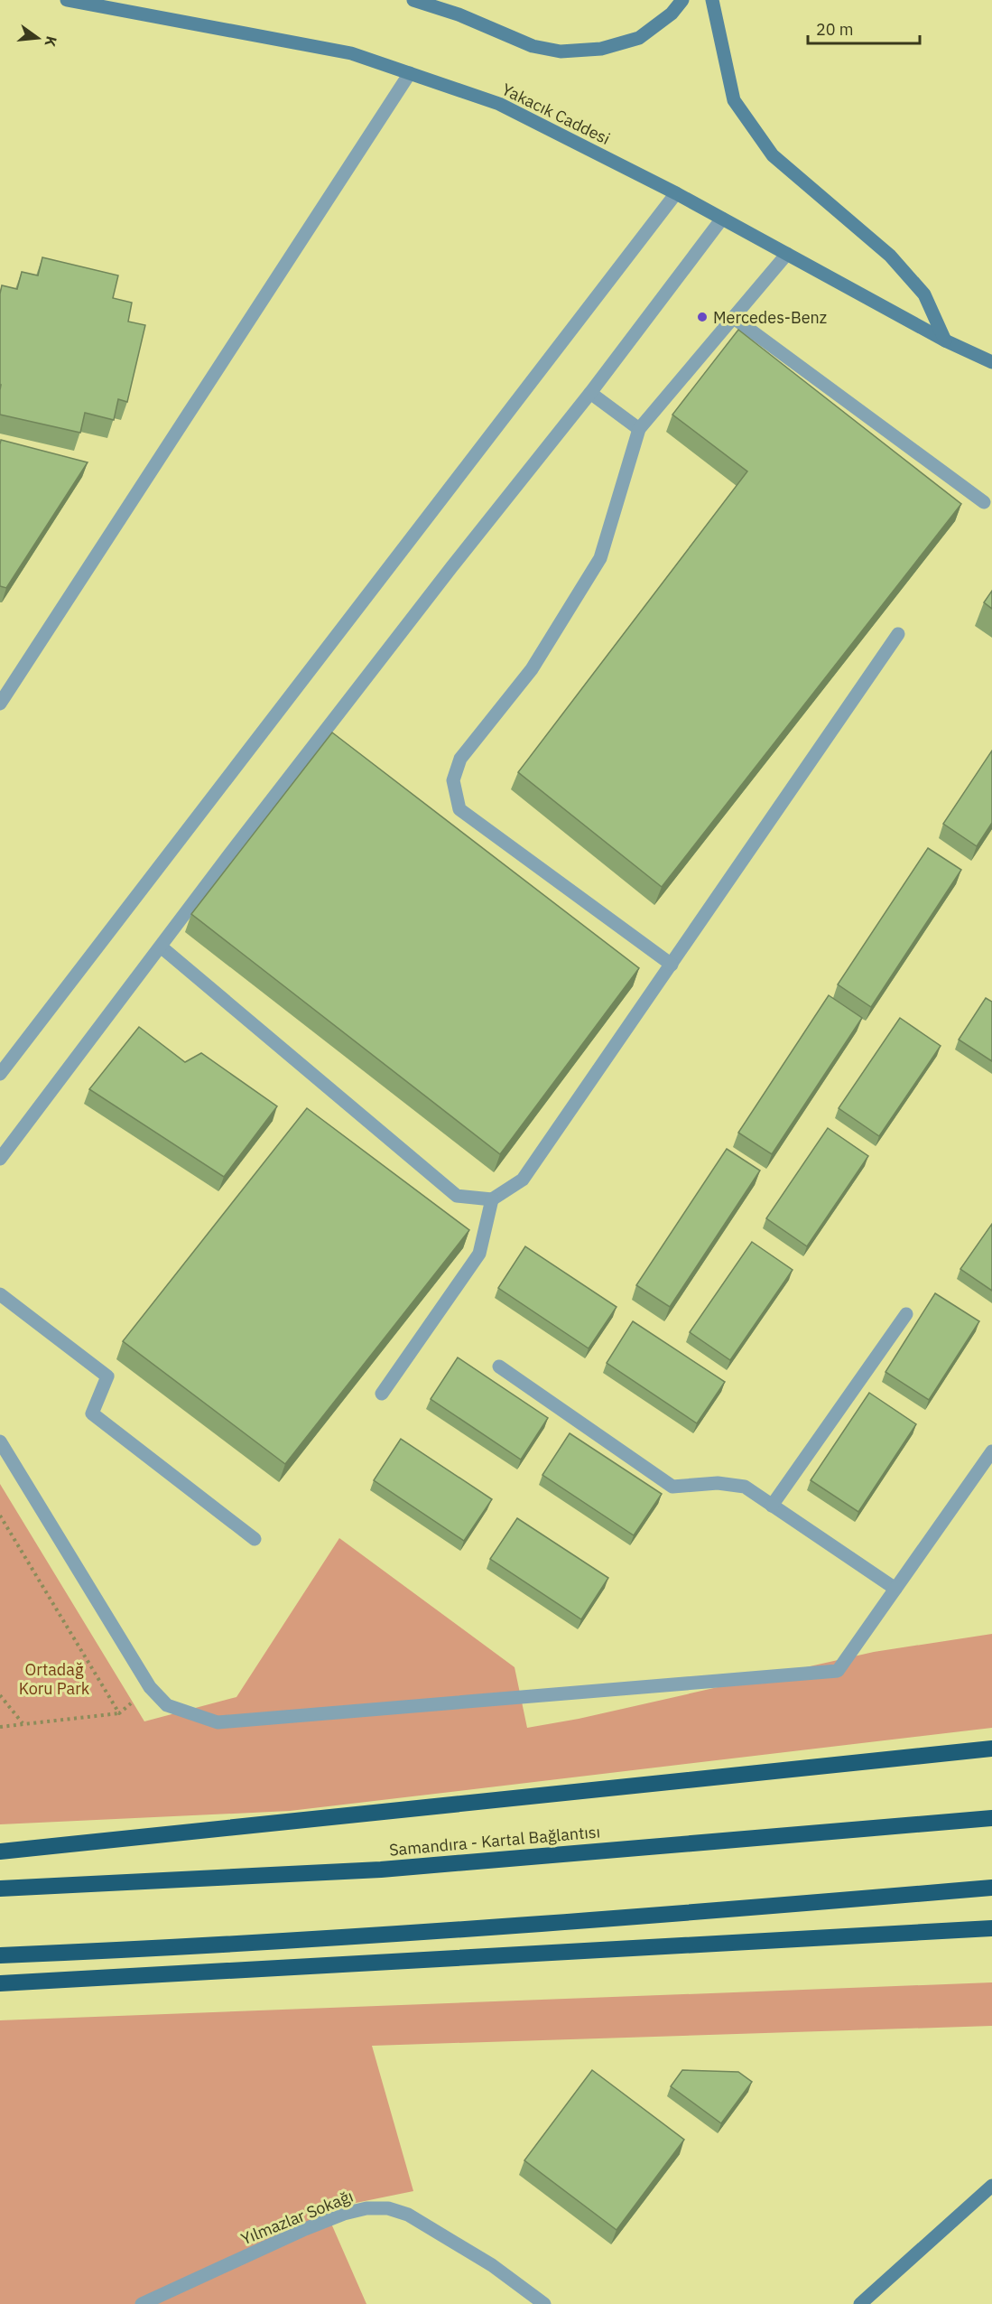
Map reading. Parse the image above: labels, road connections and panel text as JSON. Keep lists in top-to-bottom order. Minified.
{"streets":{"highway":["Samandıra - Kartal Bağlantısı"],"main road":["Yakacık Caddesi"],"street":["Yılmazlar Sokağı"]},"parks":["Ortadağ Koru Park"],"places":["Mercedes-Benz"],"scale_bar":"20 m","north":"right"}
